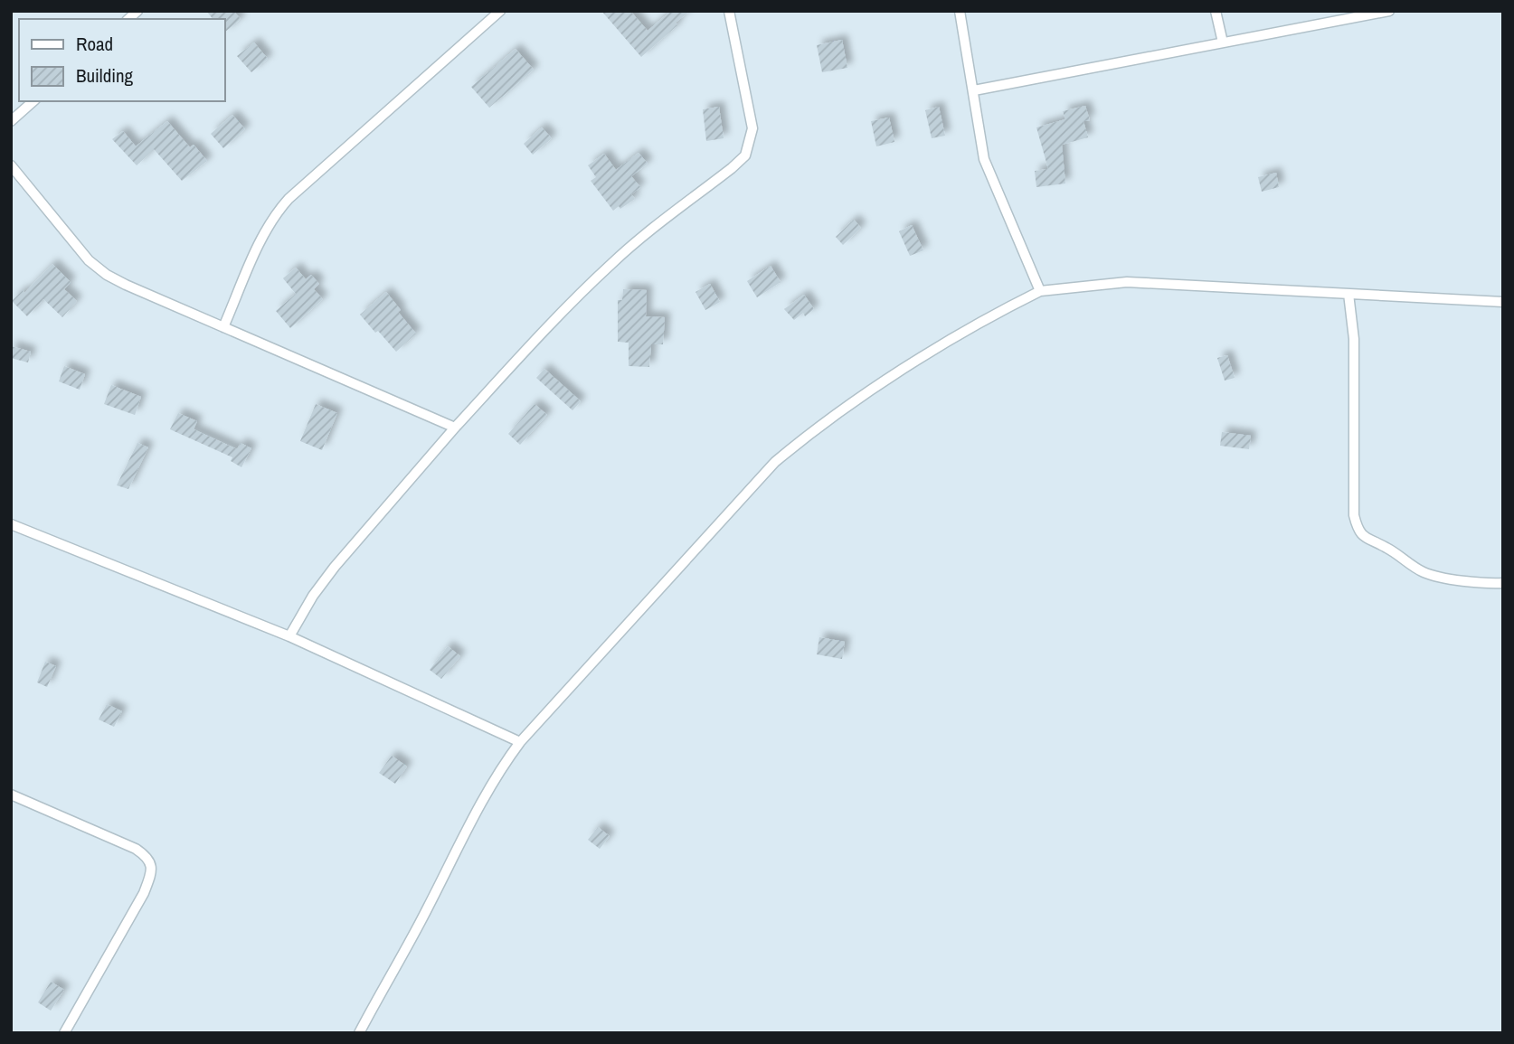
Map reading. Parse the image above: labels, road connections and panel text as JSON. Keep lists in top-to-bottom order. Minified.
{"legend":["Road","Building"]}
